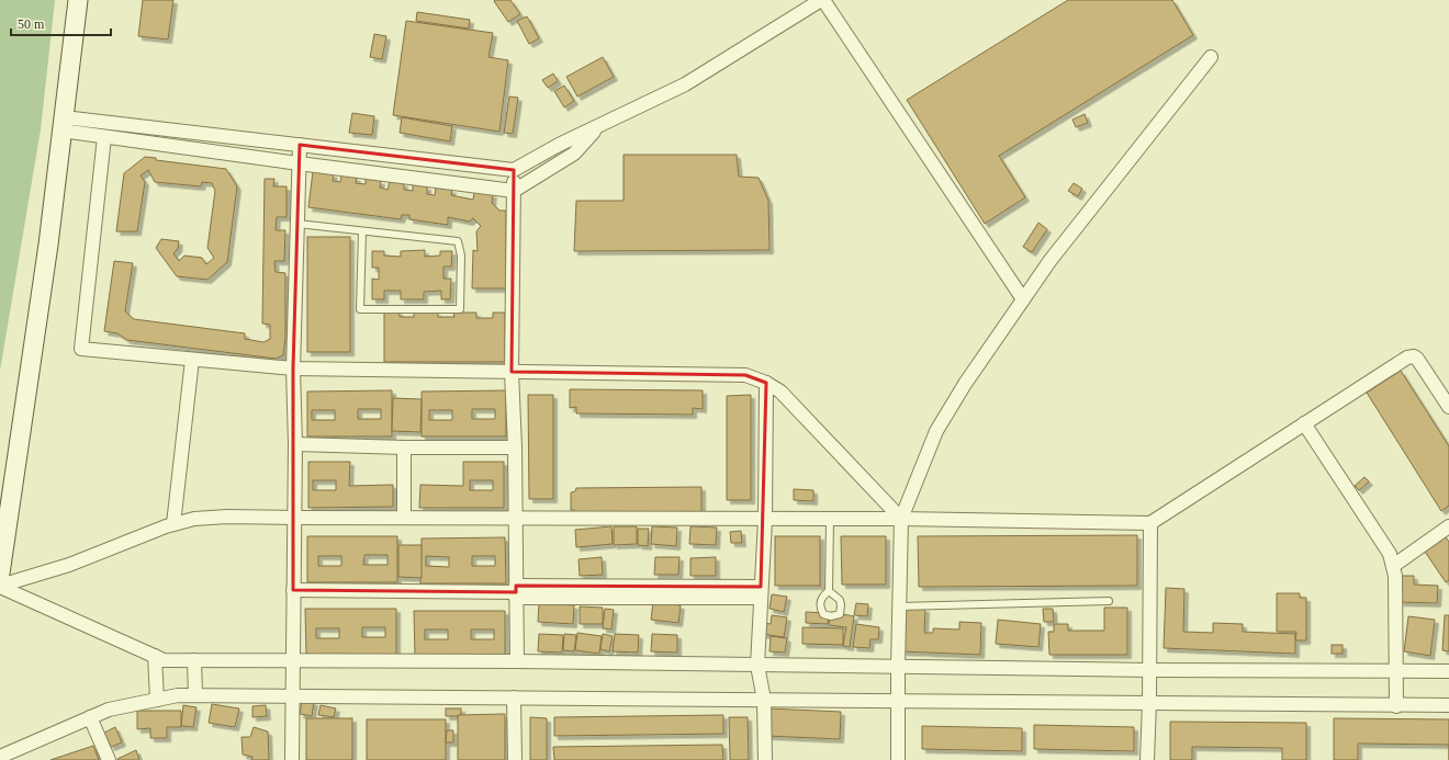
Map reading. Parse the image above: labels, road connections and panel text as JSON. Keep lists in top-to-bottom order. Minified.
{"scale_bar":"50 m"}
